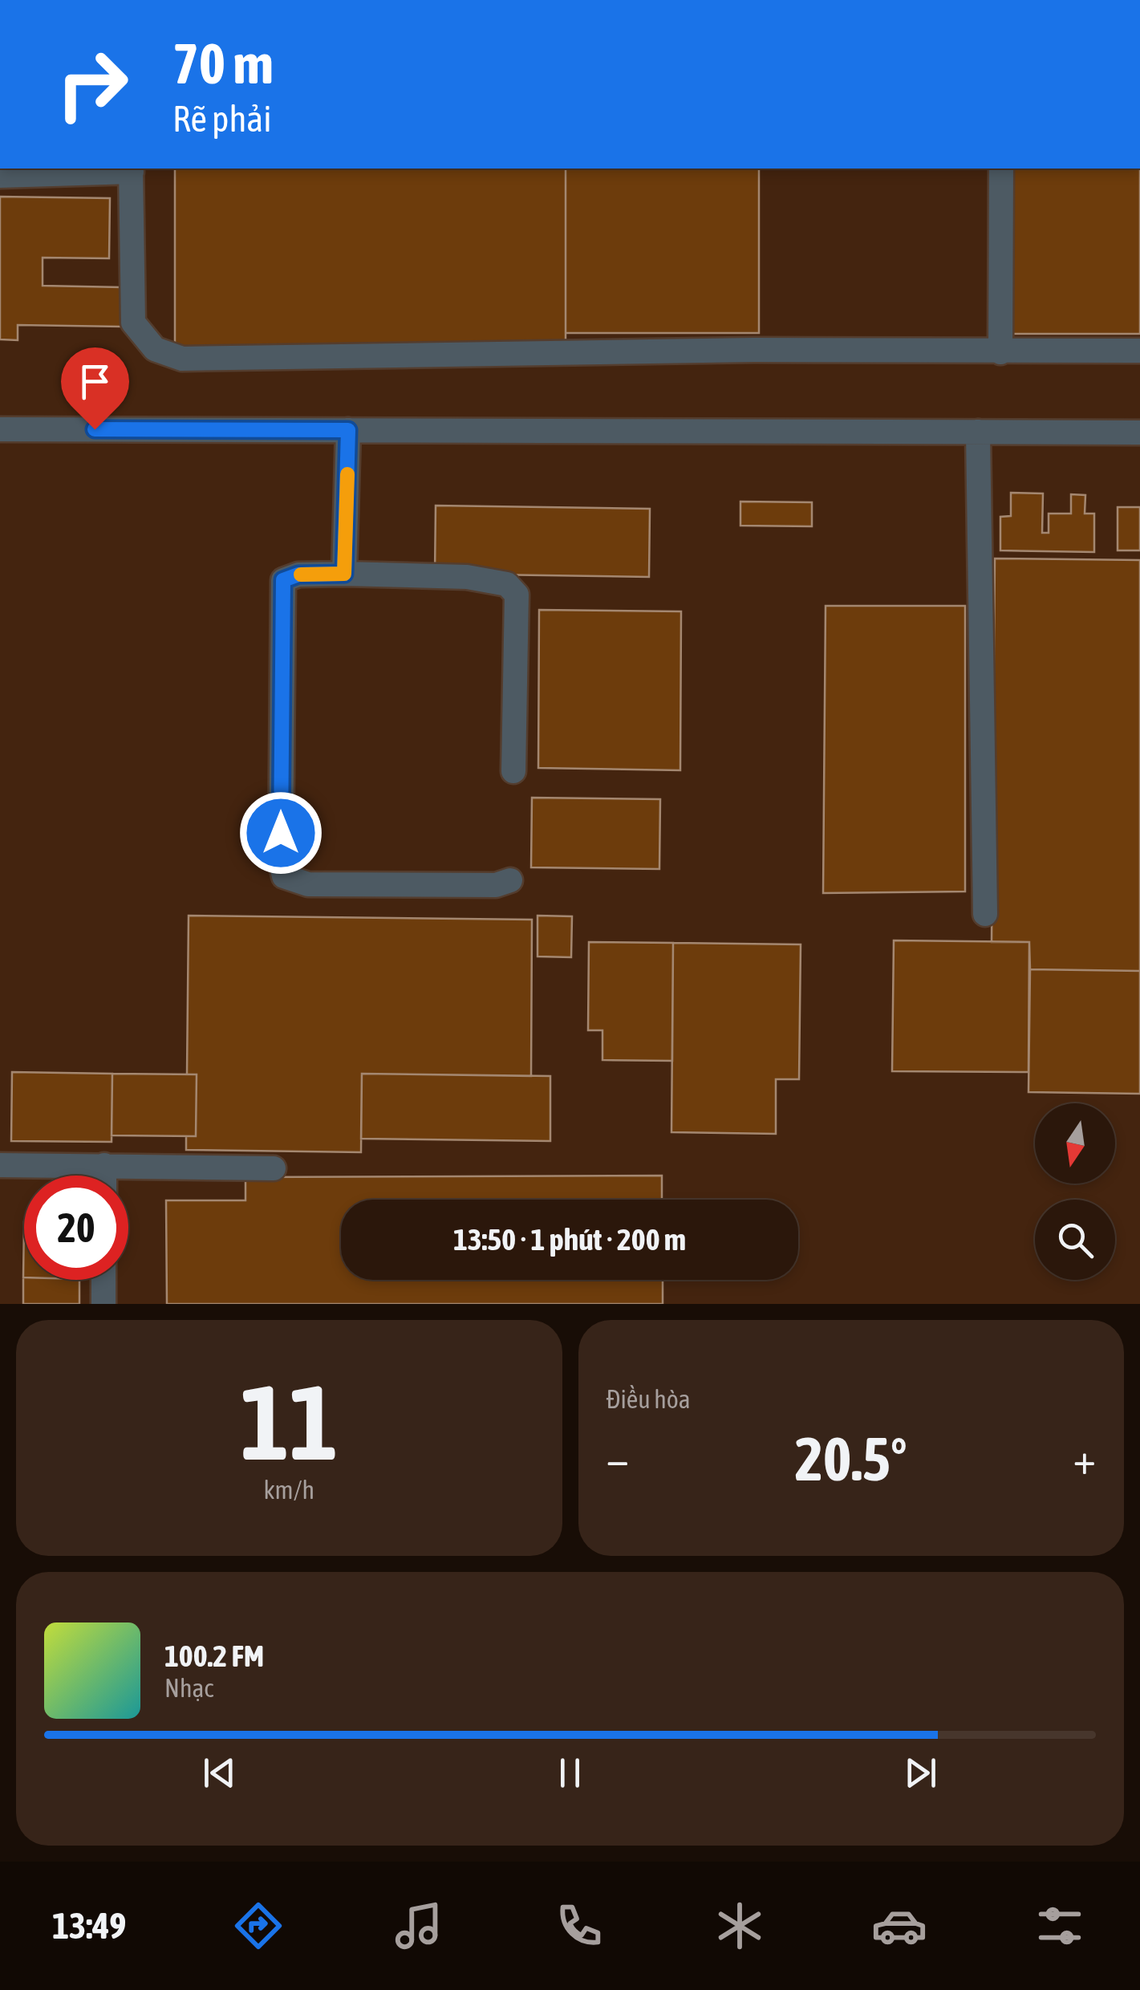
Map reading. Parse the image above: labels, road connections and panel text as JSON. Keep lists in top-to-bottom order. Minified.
{"north":"bottom","page":{"turn":["70 m","Rẽ phải"],"limit":"20","trip":"13:50 · 1 phút · 200 m","tile":[["11","km/h"],"Điều hòa"],"heat":["−","20.5°","+"],"song":["100.2 FM","Nhạc"],"tabs":"13:49"}}
